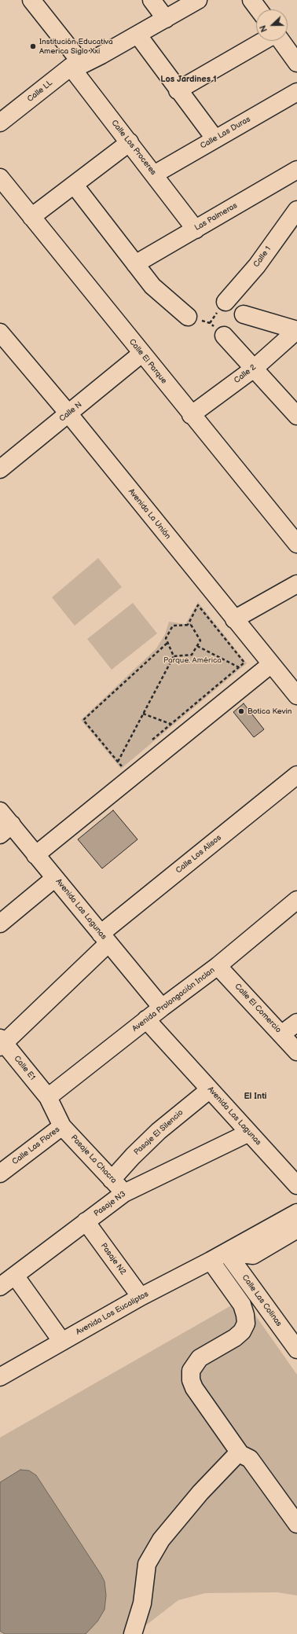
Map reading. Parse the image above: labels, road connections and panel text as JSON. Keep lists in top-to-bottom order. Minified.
{"streets":{"street":["Calle LL","Calle Las Duras","Calle Los Proceres","Las Palmeras","Calle 1","Calle El Parque","Calle 2","Calle N","Avenida La Unión","Calle Los Alisos","Avenida Las Lagunas","Avenida Prolongación Inclan","Calle El Comercio","Calle E1","Pasaje El Silencio","Calle Las Flores","Pasaje La Chacra","Pasaje N3","Pasaje N2","Calle Las Colinas","Avenida Los Eucaliptos"]},"crossings":[["Calle LL","Calle Los Proceres"],["Calle Las Duras","Calle Los Proceres"],["Calle Los Proceres","Las Palmeras"],["Calle El Parque","Calle 2"],["Calle El Parque","Calle N"],["Calle N","Avenida La Unión"],["Calle Los Alisos","Avenida Las Lagunas"],["Calle Los Alisos","Calle E1"],["Avenida Las Lagunas","Avenida Prolongación Inclan"],["Avenida Las Lagunas","Pasaje El Silencio"],["Avenida Las Lagunas","Pasaje N3"],["Avenida Prolongación Inclan","Calle El Comercio"],["Avenida Prolongación Inclan","Calle E1"],["Avenida Prolongación Inclan","Calle Las Flores"],["Calle E1","Calle Las Flores"],["Pasaje El Silencio","Pasaje La Chacra"],["Calle Las Flores","Pasaje La Chacra"],["Pasaje La Chacra","Pasaje N3"],["Pasaje N3","Pasaje N2"],["Pasaje N2","Avenida Los Eucaliptos"],["Calle Las Colinas","Avenida Los Eucaliptos"]],"districts":["Los Jardines 1","El Inti"],"parks":["Parque. América"],"places":["Institución Educativa America Siglo Xxi","Botica Kevin"],"north":"left"}
